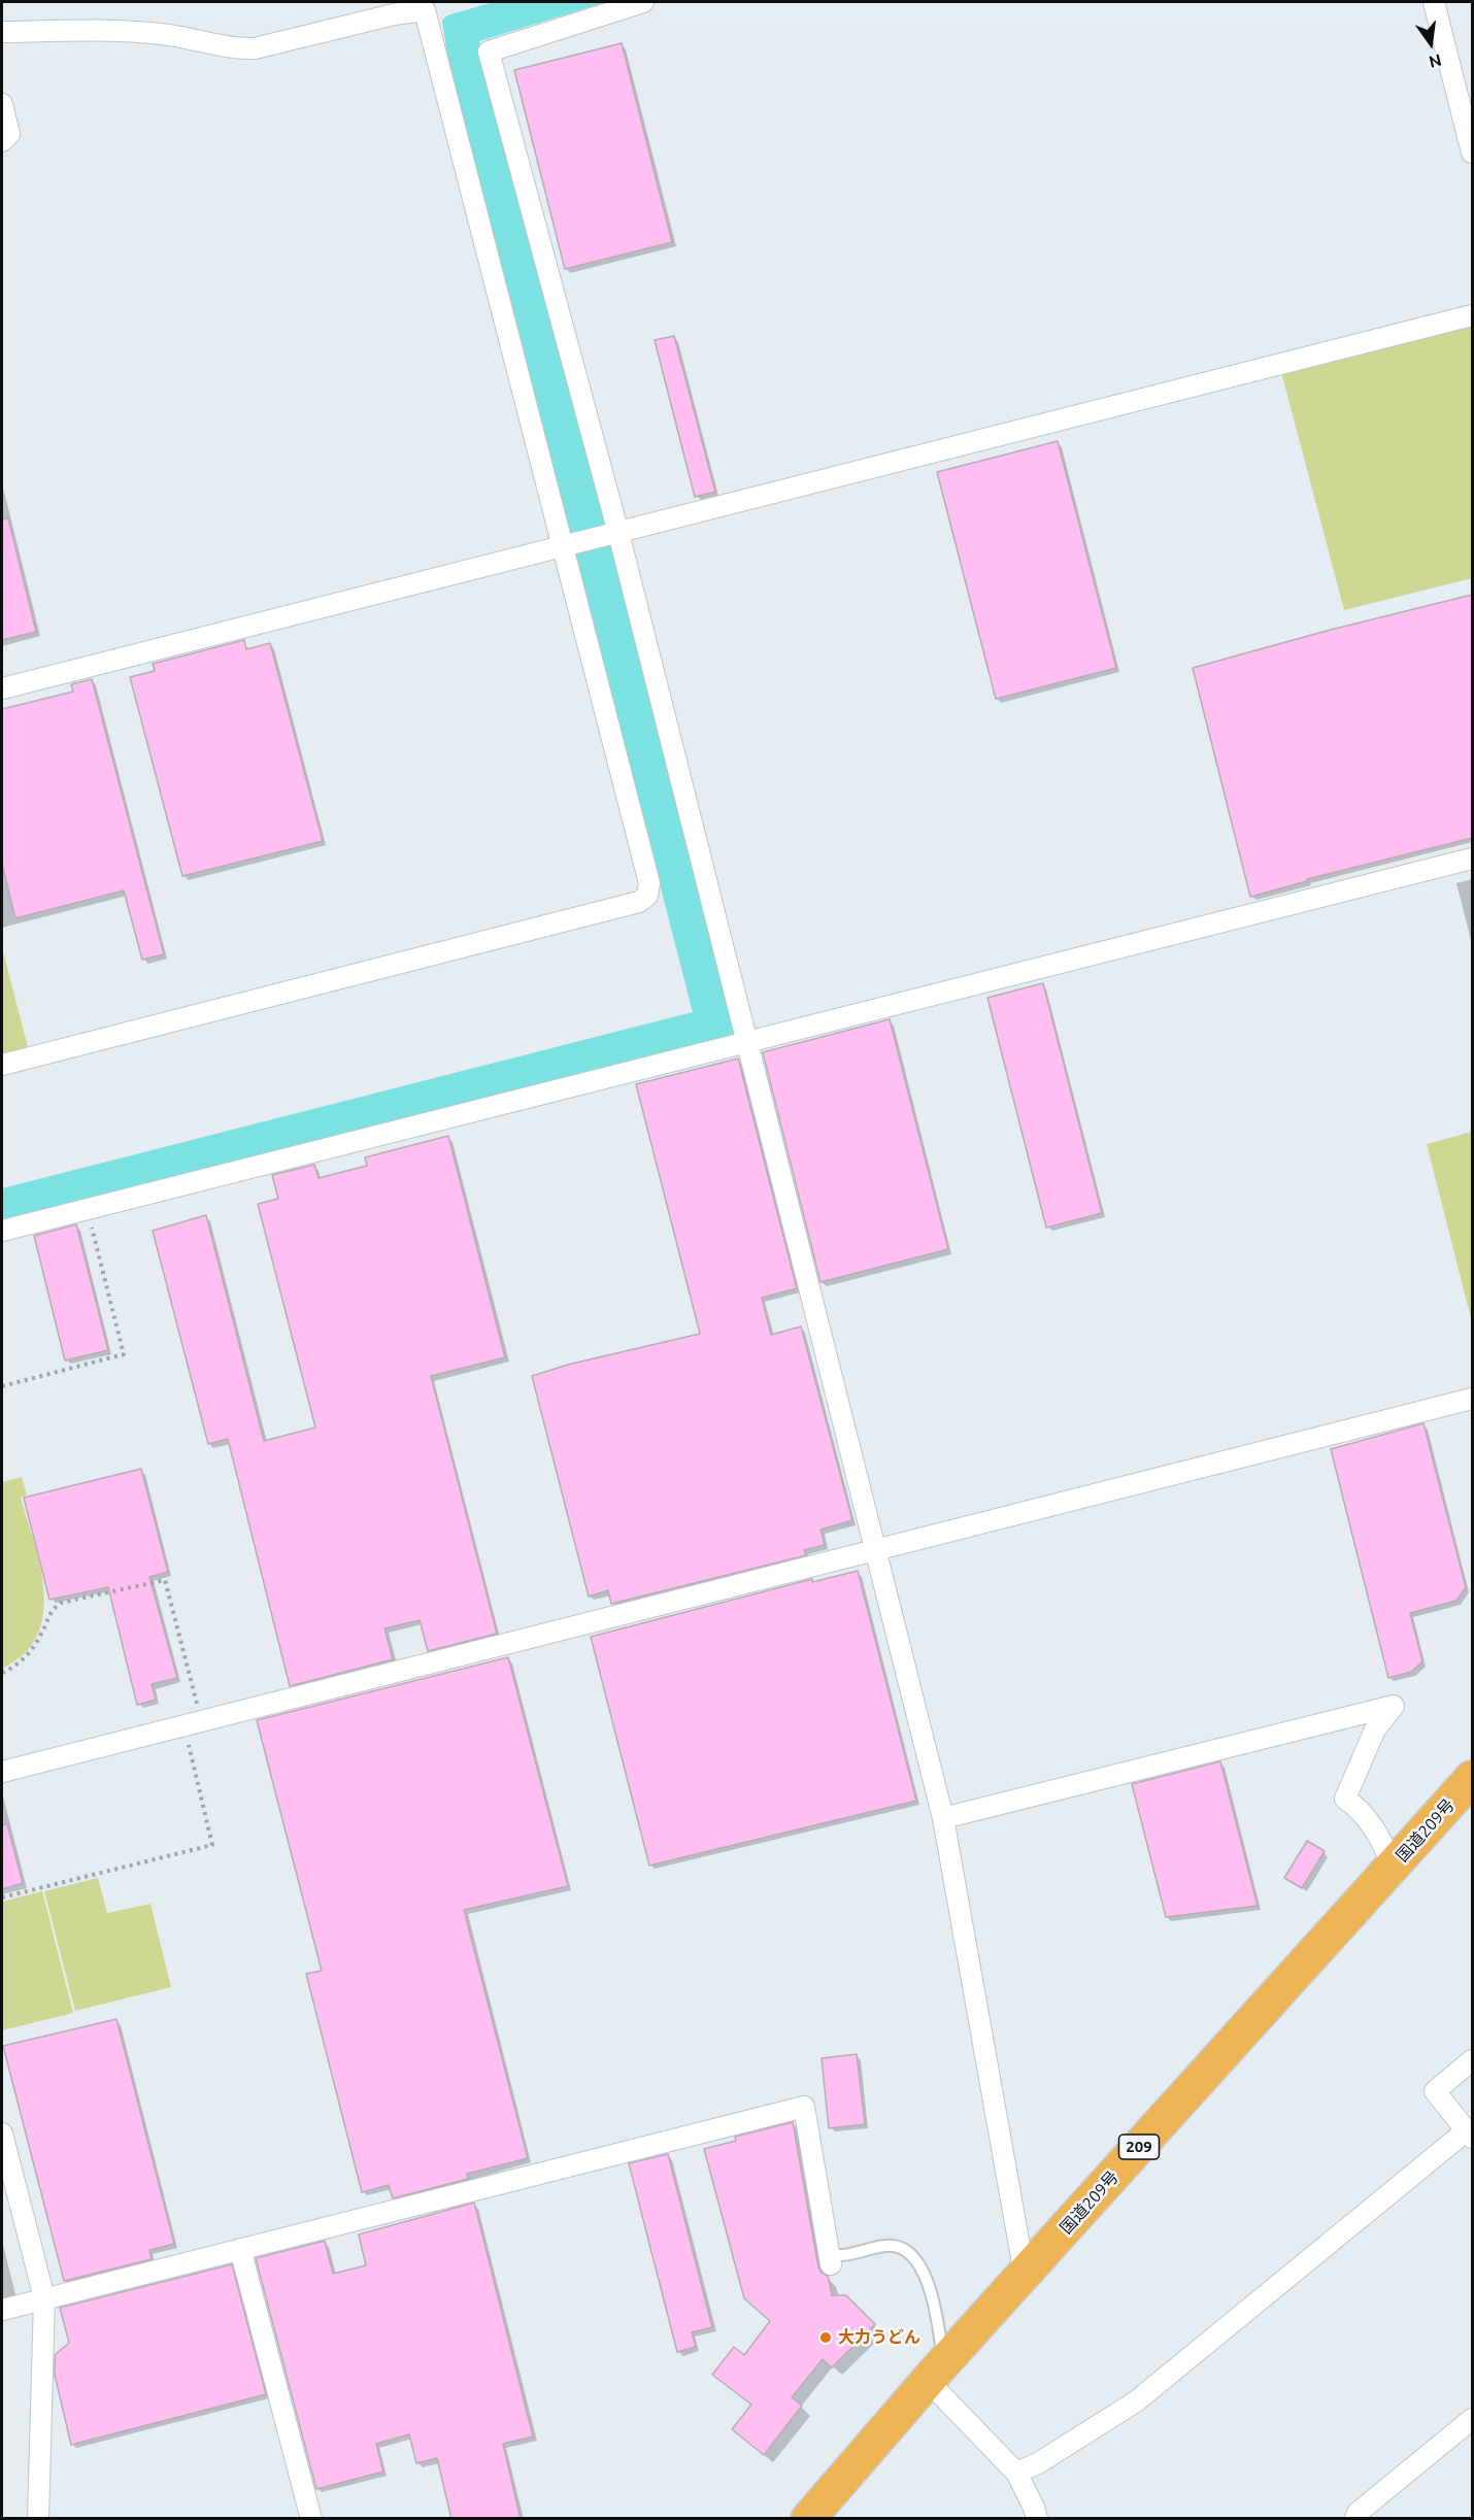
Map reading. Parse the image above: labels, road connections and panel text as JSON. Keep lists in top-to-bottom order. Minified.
{"streets":{"highway":["国道209号","209"]},"places":["大力うどん"],"north":"bottom"}
